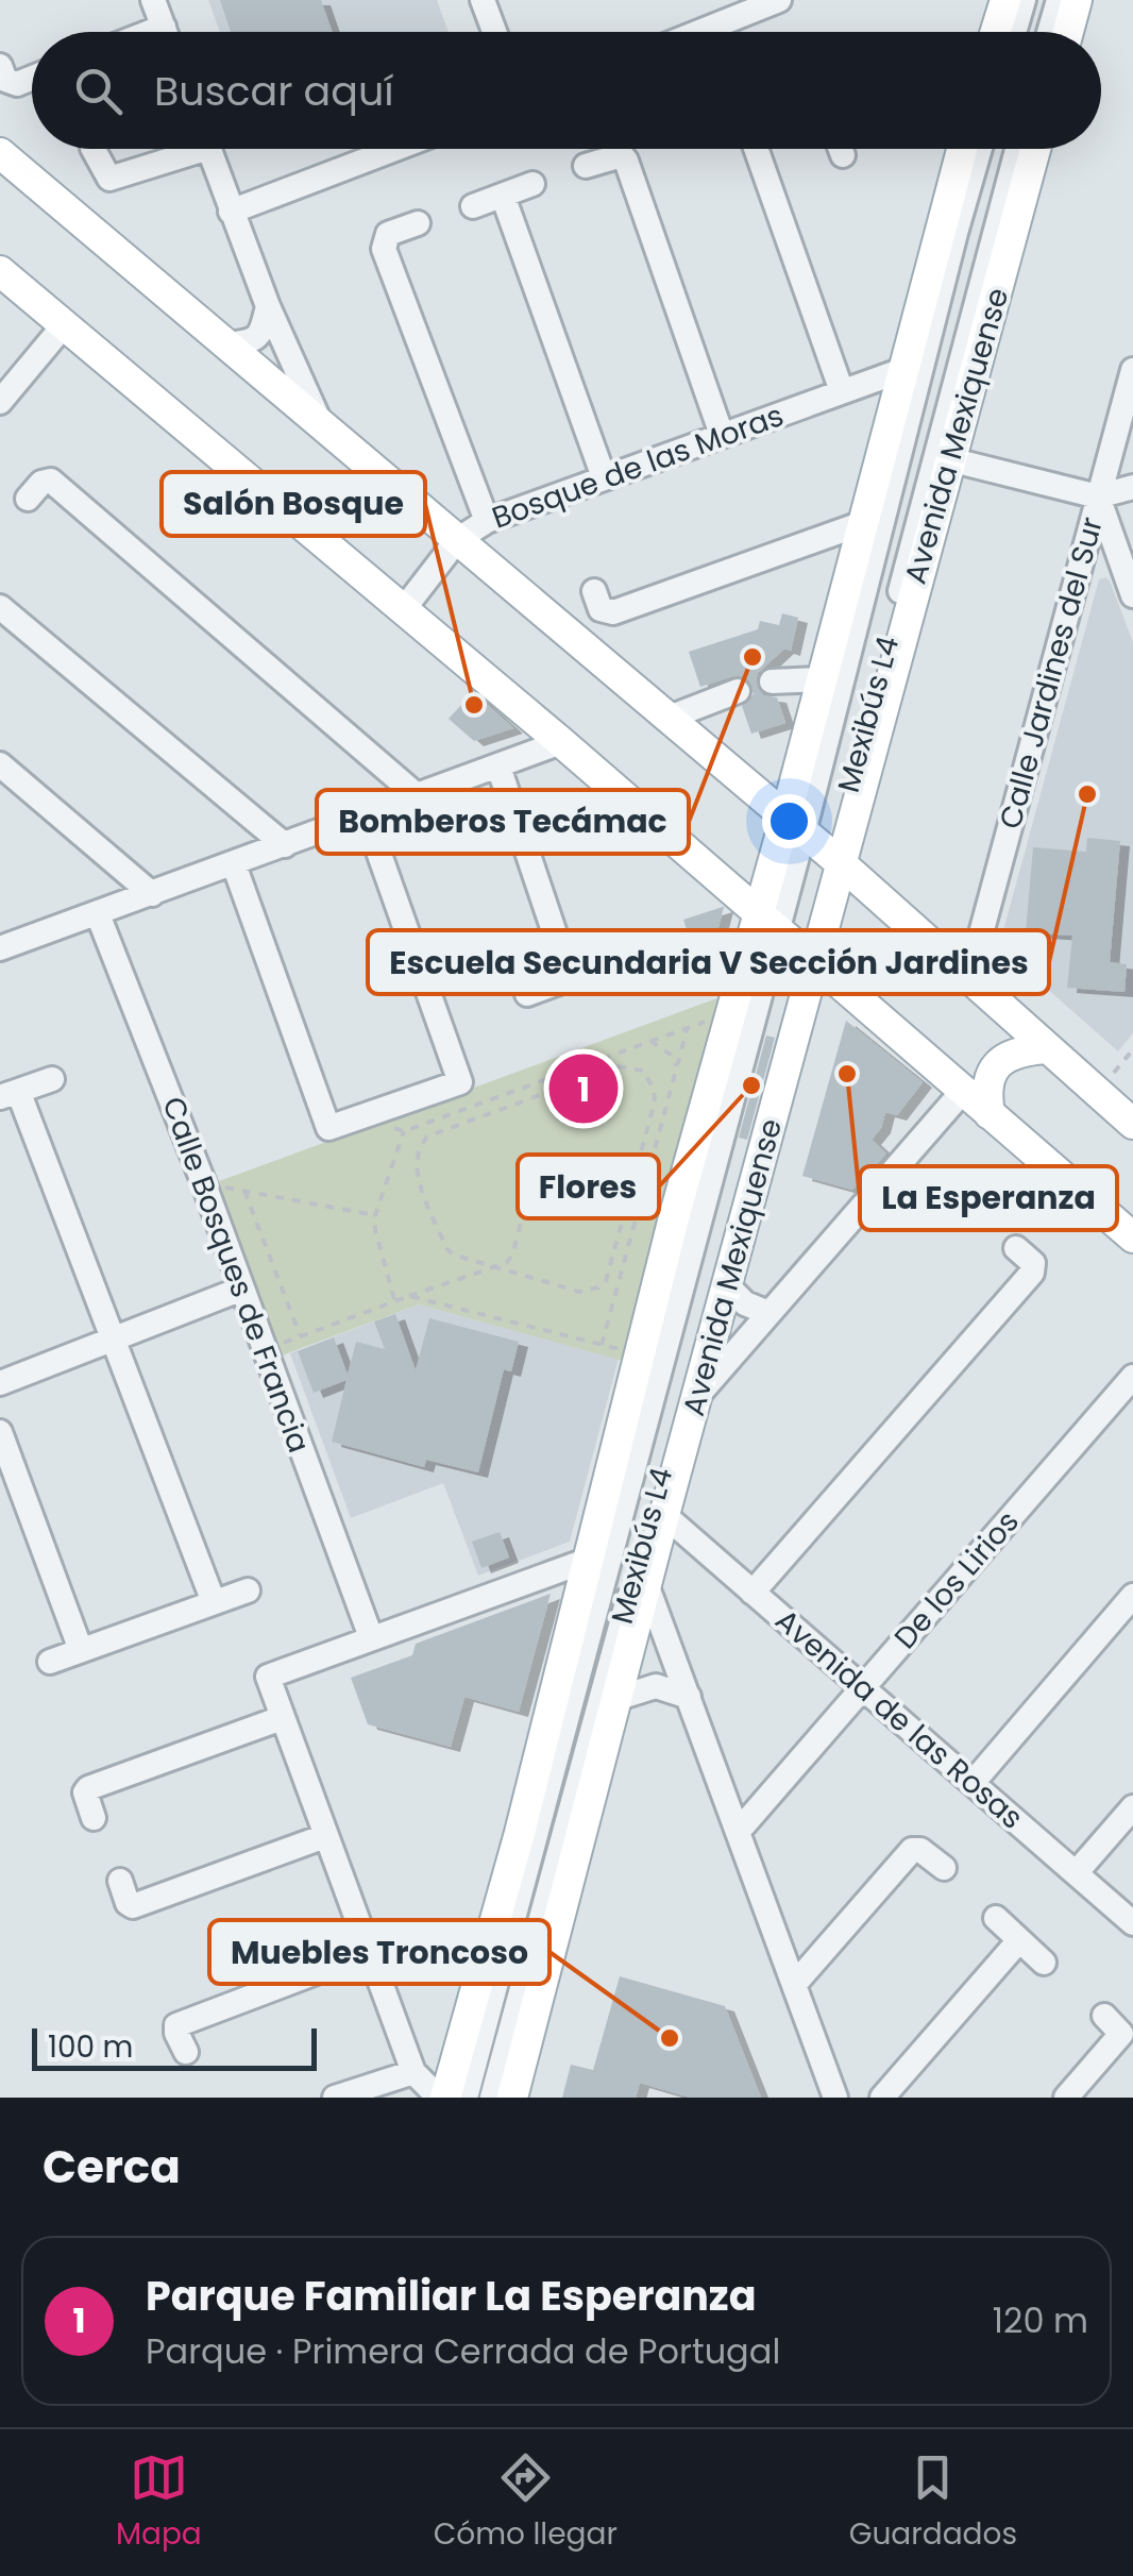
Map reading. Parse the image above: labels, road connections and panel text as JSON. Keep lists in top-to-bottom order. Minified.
{"streets":{"main road":["Avenida Mexiquense"],"street":["Bosque de las Moras","Calle Jardines del Sur","Mexibús L4","Calle Bosques de Francia","De los Lirios","Avenida de las Rosas"]},"crossings":[["Avenida Mexiquense","Mexibús L4"],["Avenida Mexiquense","Avenida de las Rosas"],["De los Lirios","Avenida de las Rosas"]],"places":["Bomberos Tecámac","Salón Bosque","Escuela Secundaria V Sección Jardines","La Esperanza","Flores","Muebles Troncoso"],"scale_bar":"100 m","page":{"search":"Buscar aquí","pins":"1","scale":"100 m","heading":"Cerca","list":[{"mark":"1","name":"Parque Familiar La Esperanza","note":"Parque · Primera Cerrada de Portugal","value":"120 m"}],"nav":["Mapa","Cómo llegar","Guardados"]}}
